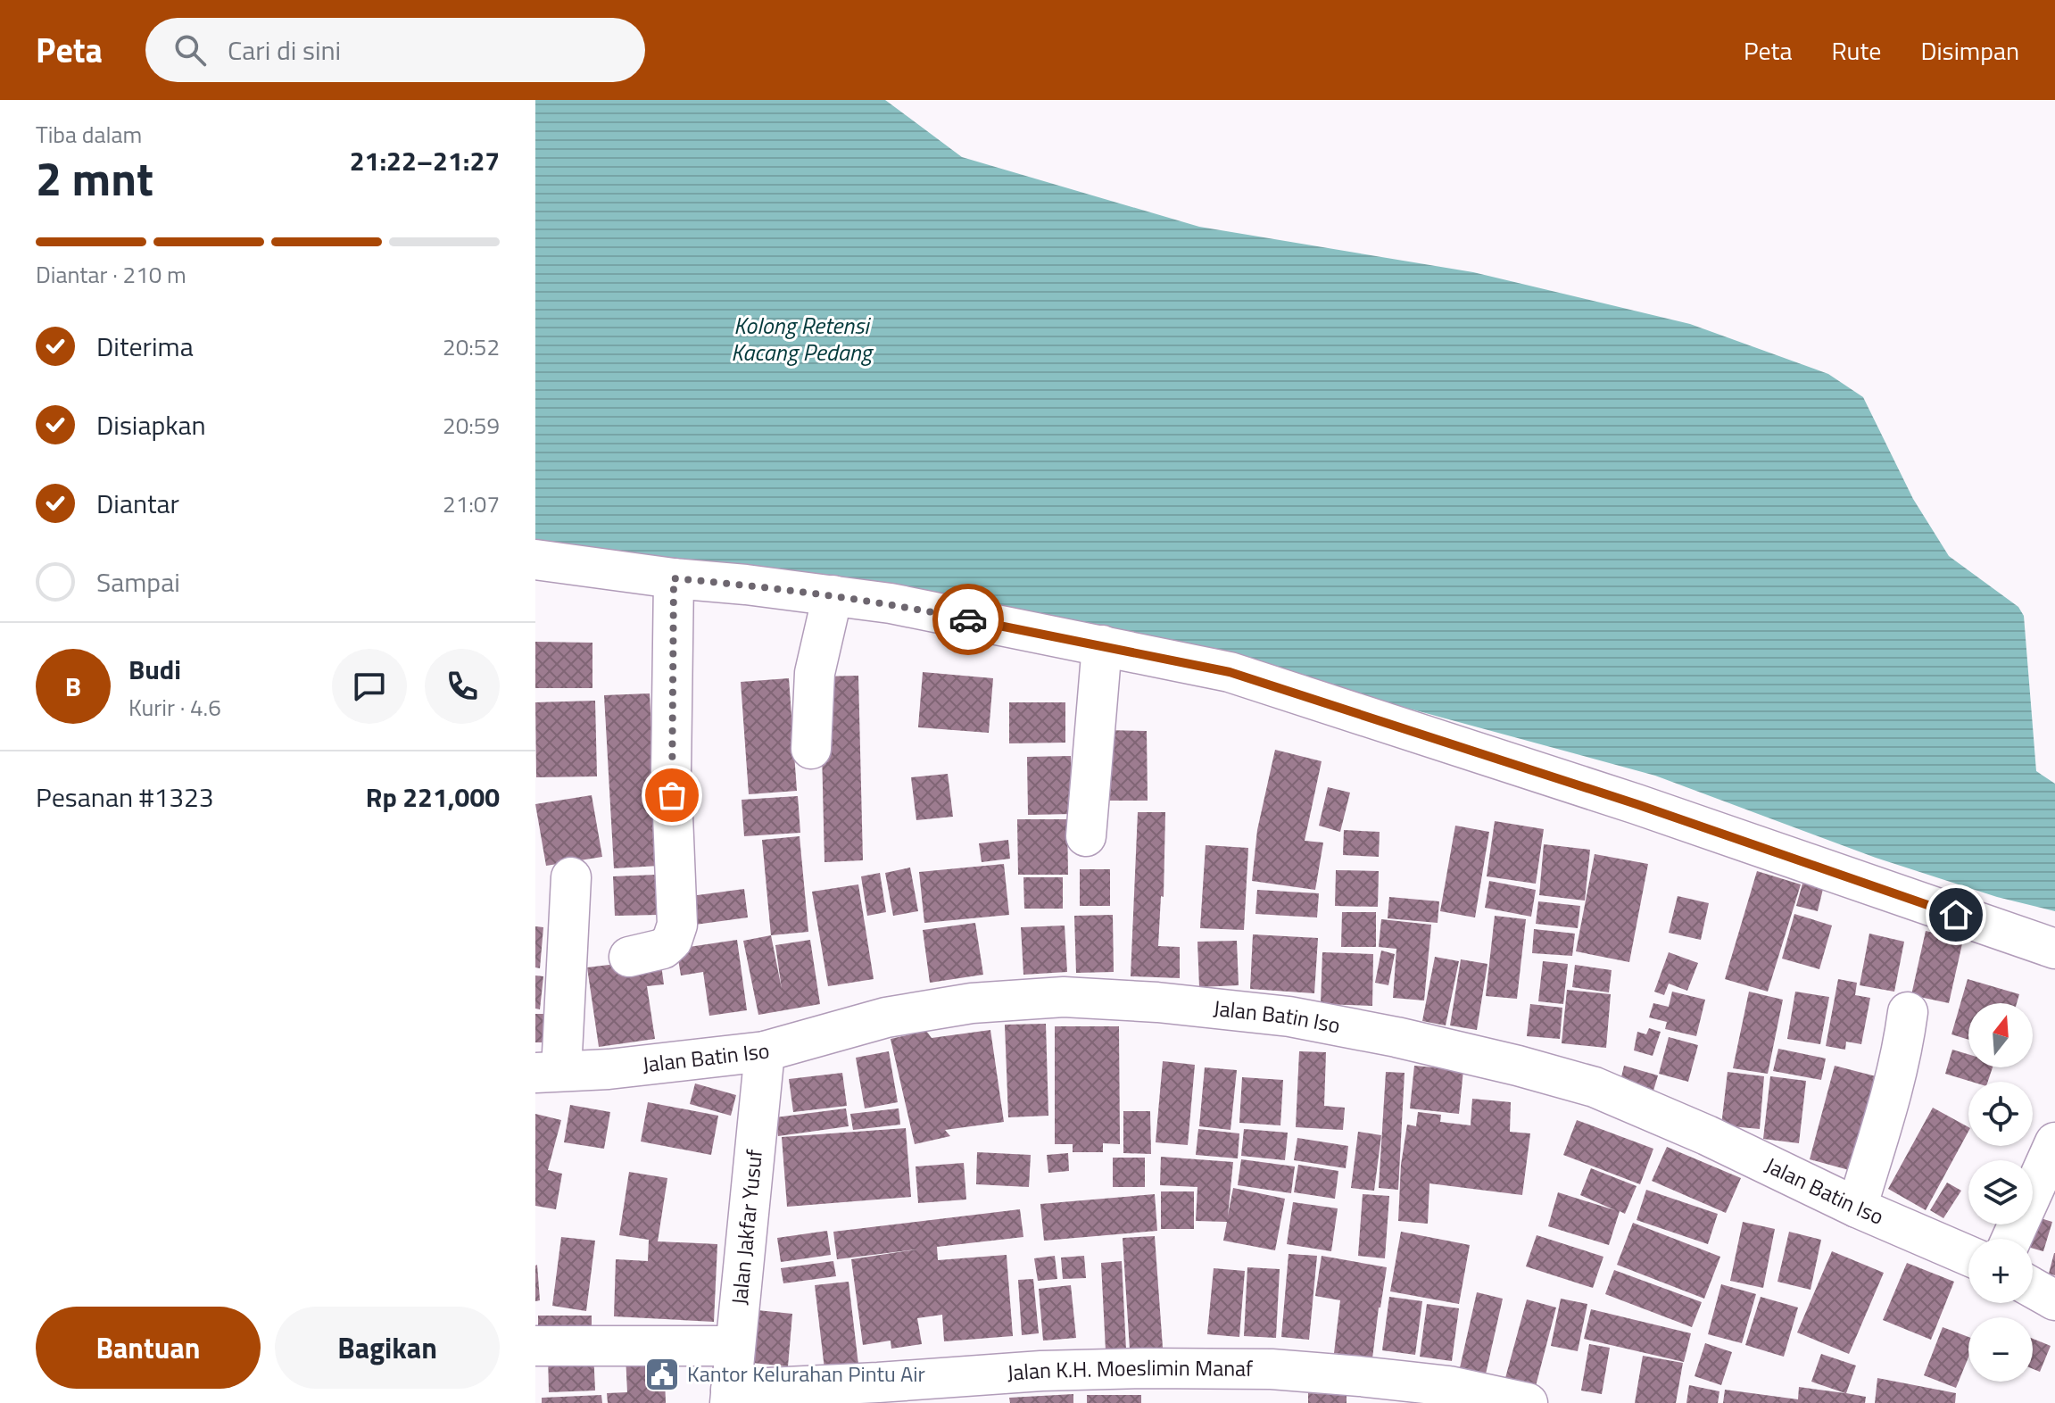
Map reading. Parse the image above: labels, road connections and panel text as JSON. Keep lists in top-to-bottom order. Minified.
{"streets":{"street":["Jalan Batin Iso","Jalan Jakfar Yusuf","Jalan K.H. Moeslimin Manaf"]},"crossings":[["Jalan Batin Iso","Jalan Jakfar Yusuf"],["Jalan Jakfar Yusuf","Jalan K.H. Moeslimin Manaf"]],"water":["Kolong Retensi Kacang Pedang"],"places":{"public building":["Kantor Kelurahan Pintu Air"]},"north":"top","page":{"header":"Peta","search":"Cari di sini","nav":["Peta","Rute","Disimpan"],"heading":["2 mnt","Tiba dalam","21:22–21:27"],"panel":["Budi","Kurir · 4.6","Pesanan #1323","Rp 221,000"],"bar":"Diantar · 210 m","list":[["Diterima","20:52"],["Disiapkan","20:59"],["Diantar","21:07"],"Sampai"],"round":"B","map_buttons":["+","−"],"buttons":["Bantuan","Bagikan"]}}
